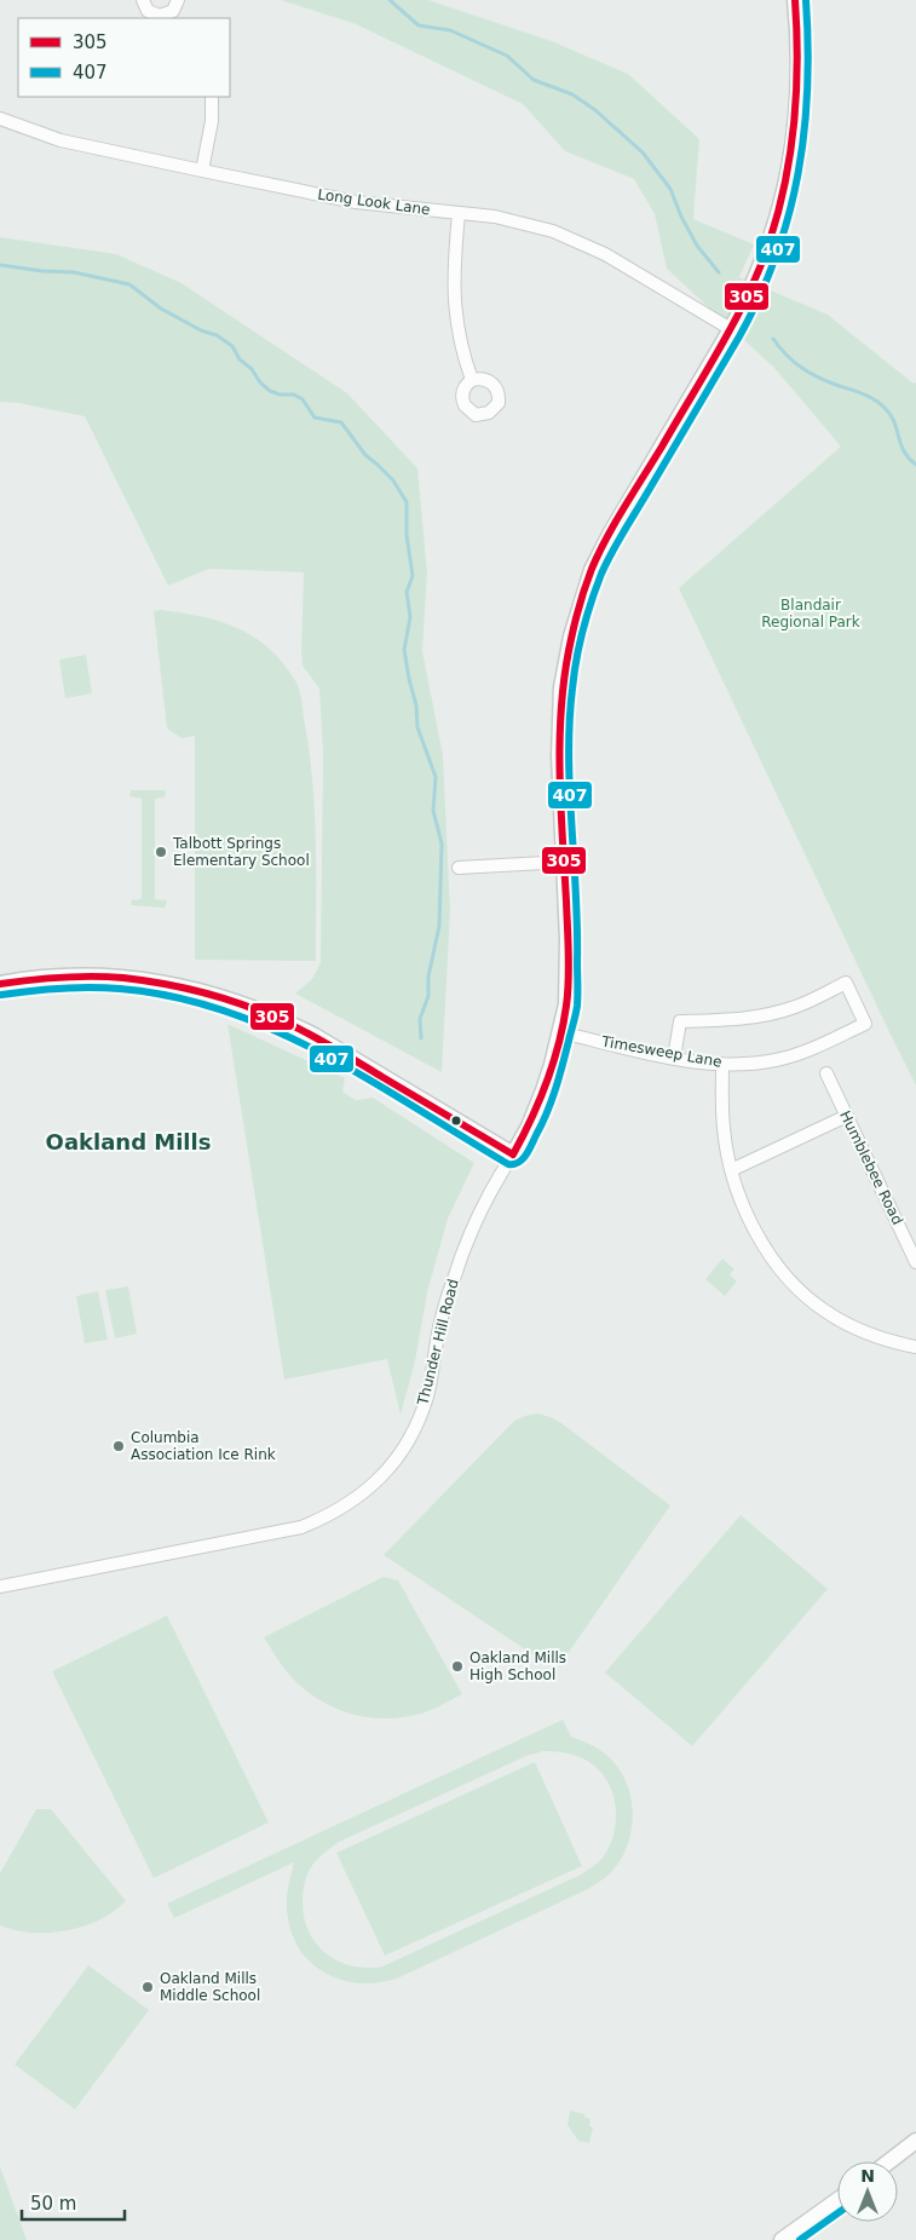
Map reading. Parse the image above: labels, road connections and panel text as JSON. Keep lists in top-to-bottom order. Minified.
{"streets":{"street":["Long Look Lane","Timesweep Lane","Humblebee Road","Thunder Hill Road"]},"crossings":[["Long Look Lane","Thunder Hill Road"],["Timesweep Lane","Thunder Hill Road"]],"districts":["Oakland Mills"],"parks":["Blandair Regional Park"],"places":["Talbott Springs Elementary School","Columbia Association Ice Rink","Oakland Mills High School","Oakland Mills Middle School"],"lines":["transit line 305","transit line 407"],"legend":["305","407"],"scale_bar":"50 m","north":"top"}
